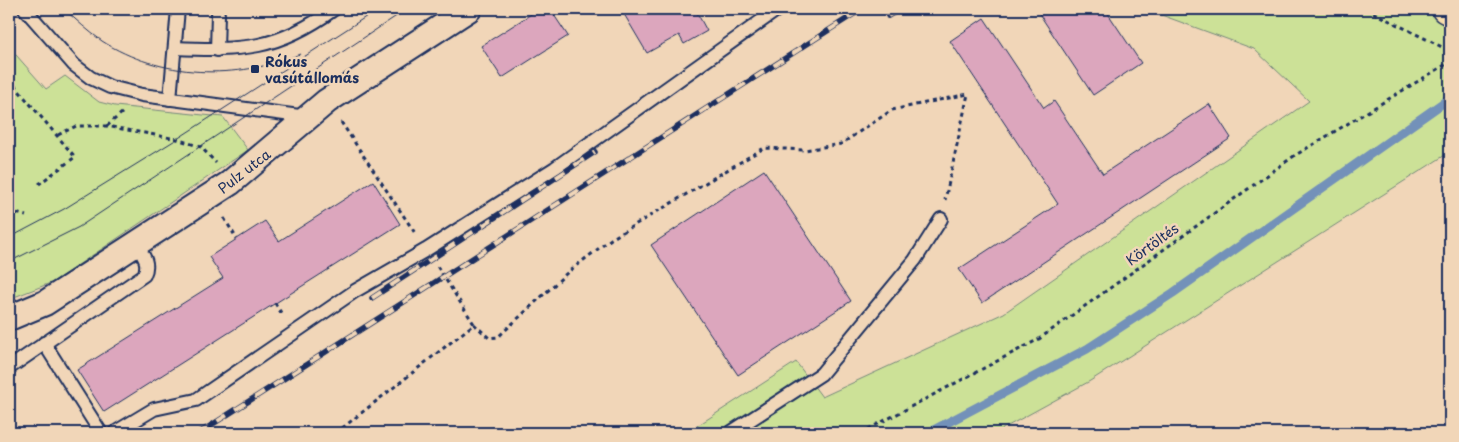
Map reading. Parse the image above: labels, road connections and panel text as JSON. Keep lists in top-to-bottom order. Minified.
{"streets":{"street":["Pulz utca"],"path":["Körtöltés"]},"places":{"transit":["Rókus vasútállomás"]}}
